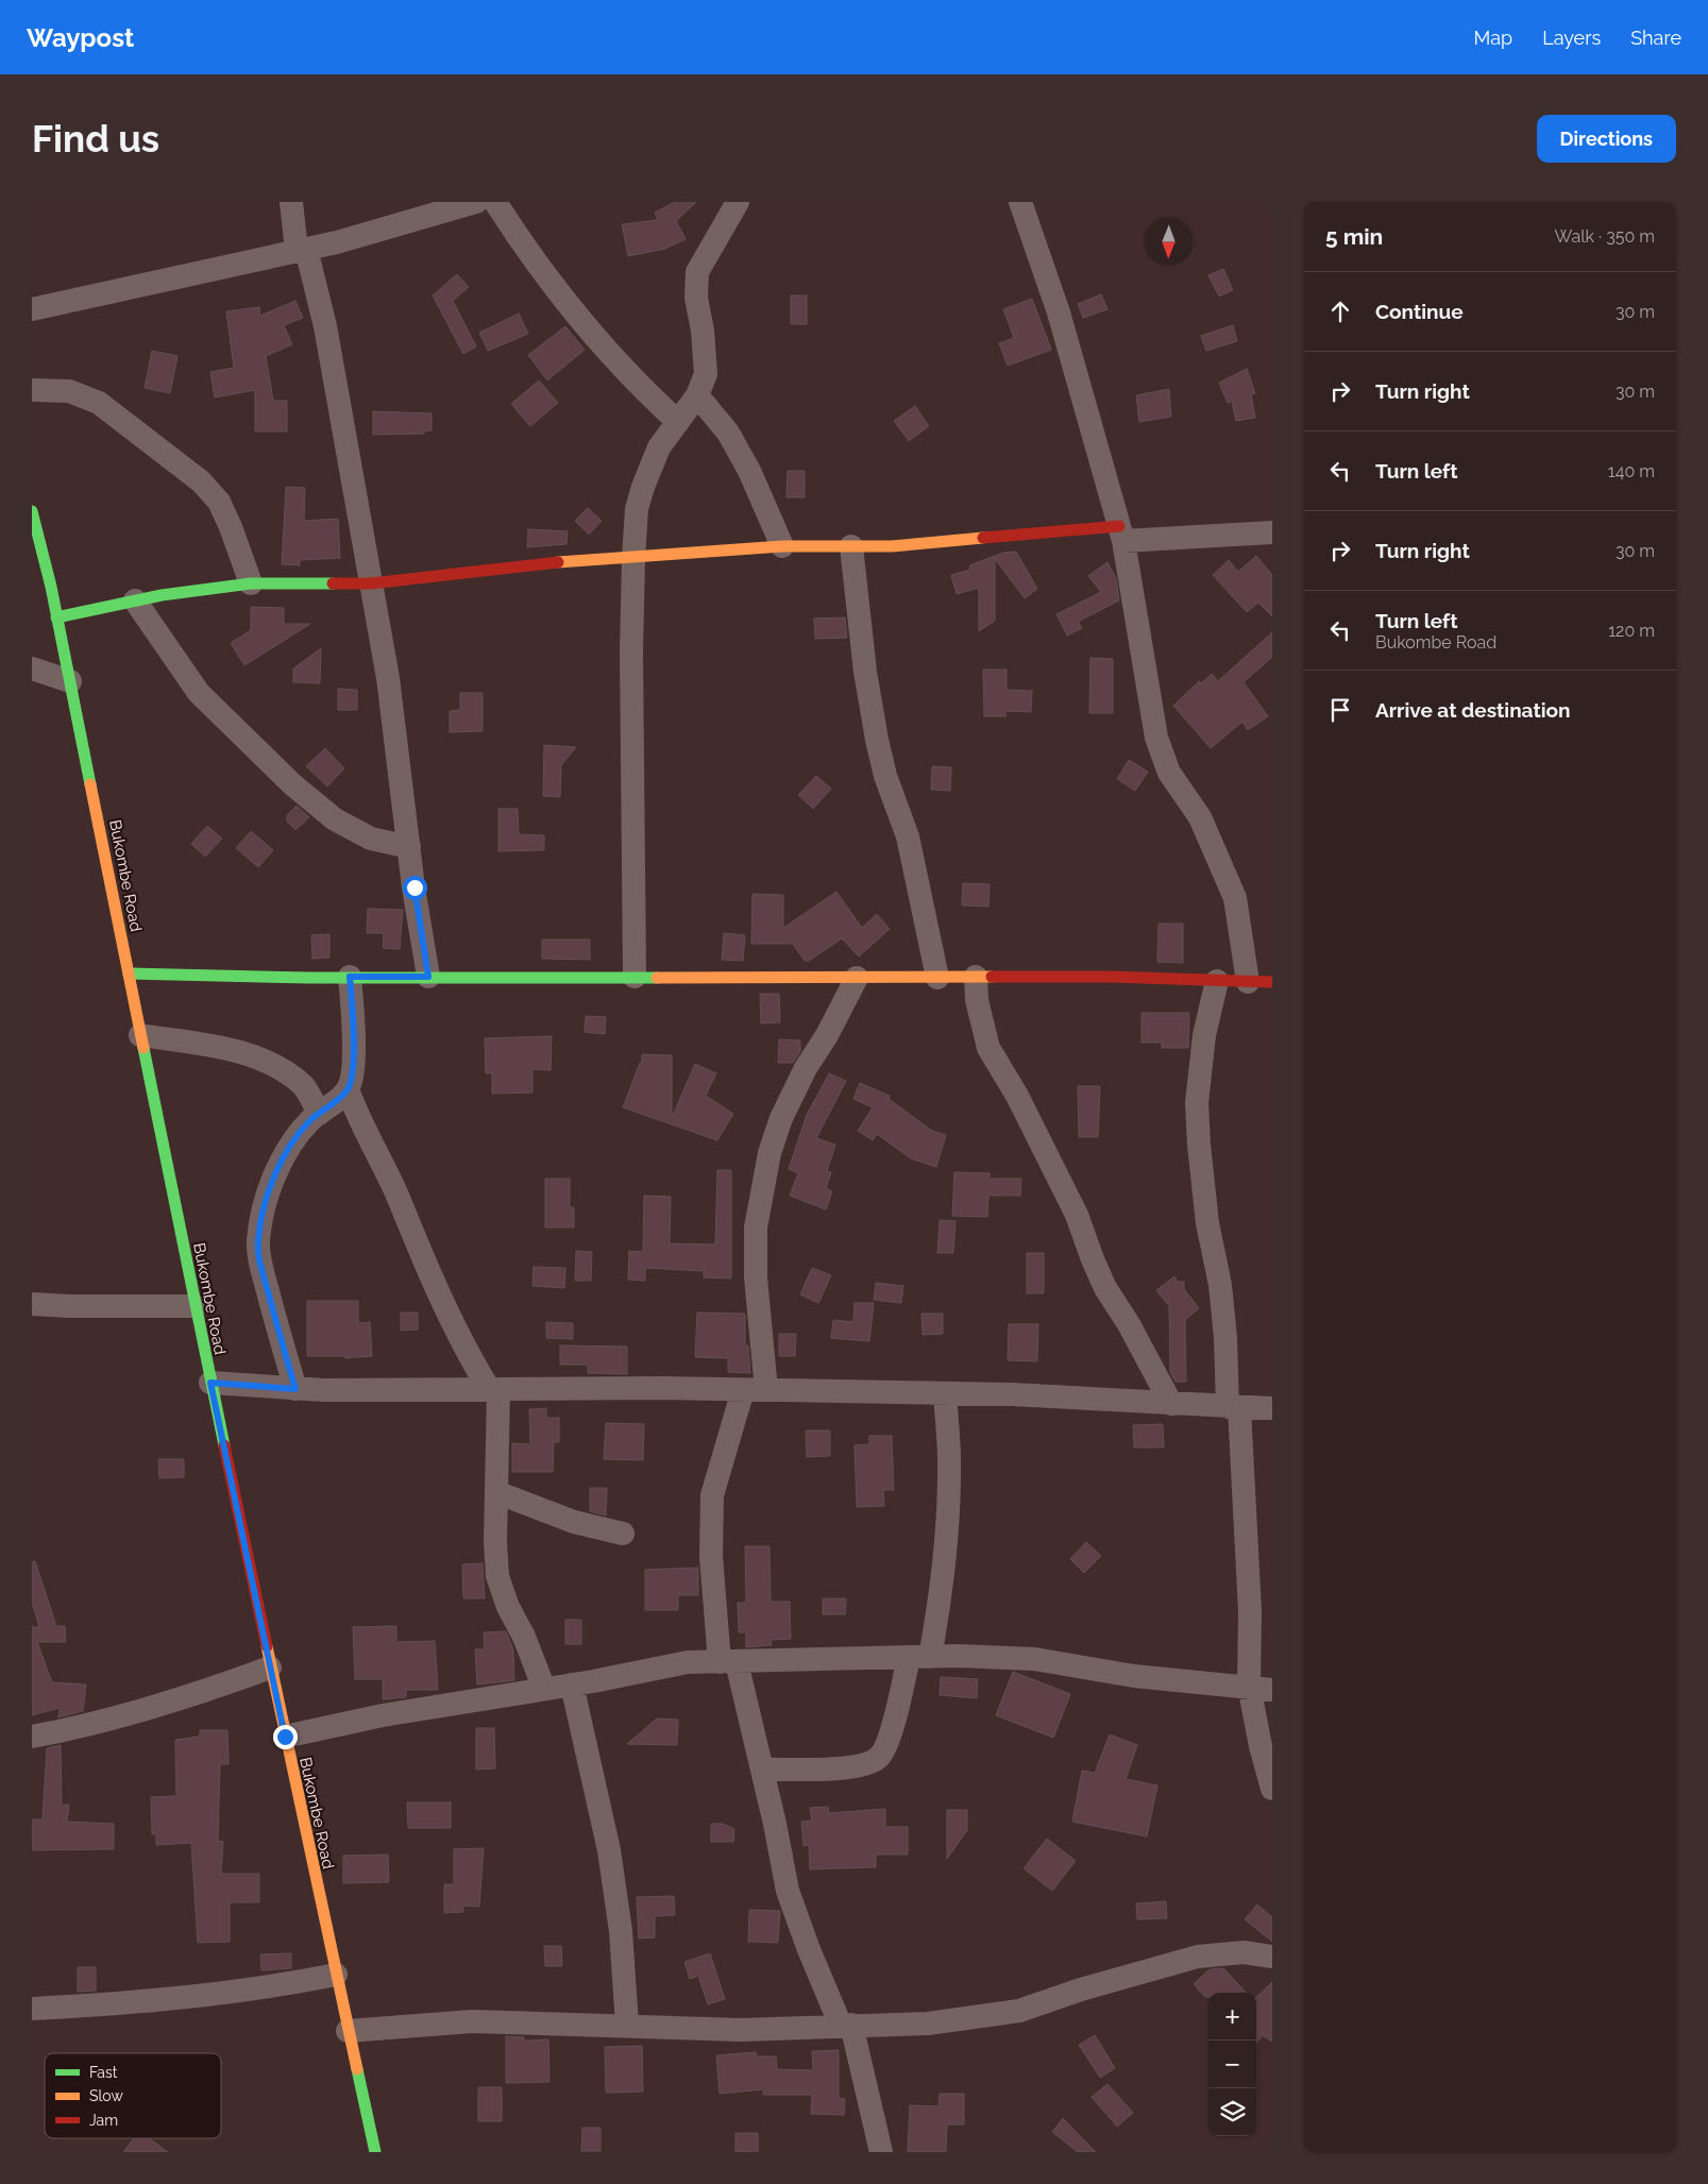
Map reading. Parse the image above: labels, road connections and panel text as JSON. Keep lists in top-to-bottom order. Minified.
{"streets":{"street":["Bukombe Road"]},"legend":["Fast","Slow","Jam"],"north":"bottom","page":{"header":"Waypost","nav":["Map","Layers","Share"],"buttons":"Directions","title":"Find us","heading":["5 min","Walk · 350 m"],"list":[["Continue","30 m"],["Turn right","30 m"],["Turn left","140 m"],["Turn right","30 m"],["Turn left","Bukombe Road","120 m"],"Arrive at destination"],"map_buttons":["+","−"]}}
